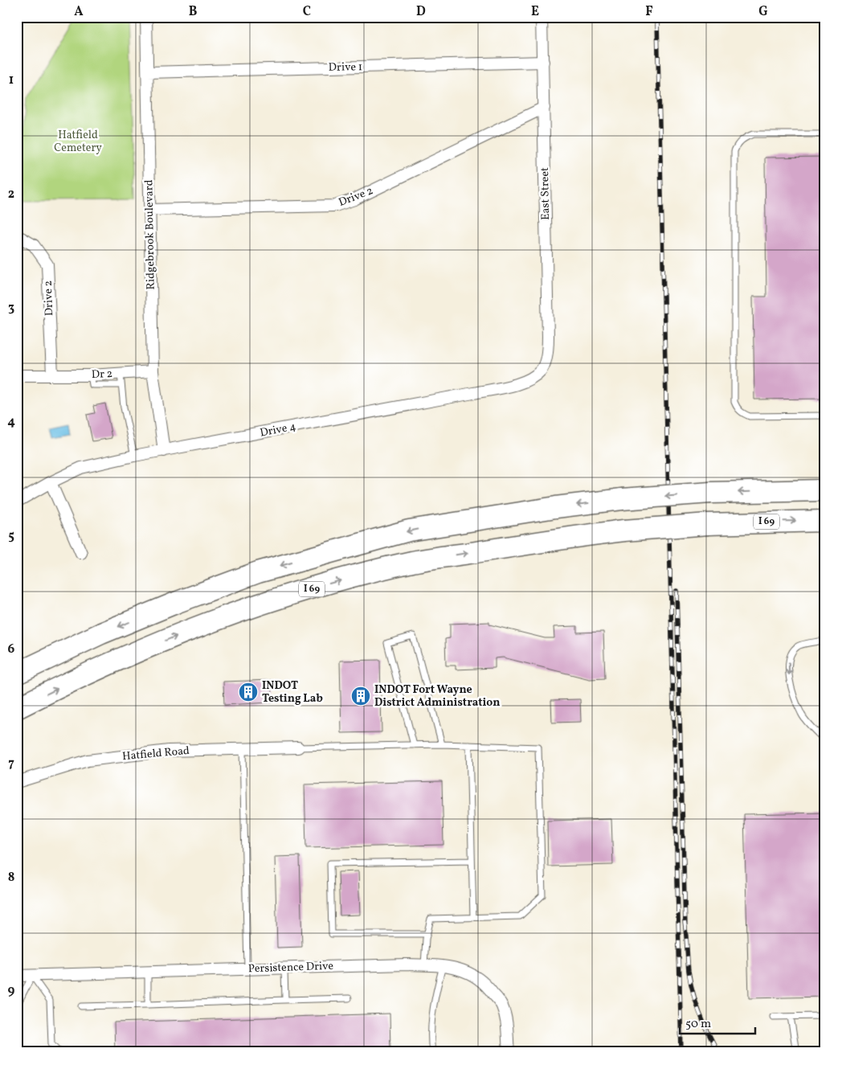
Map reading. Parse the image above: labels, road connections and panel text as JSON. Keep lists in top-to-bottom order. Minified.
{"streets":{"highway":["I 69"],"street":["Drive 1","East Street","Drive 2","Ridgebrook Boulevard","Dr 2","Drive 4","Hatfield Road","Persistence Drive"]},"crossings":[["Drive 1","East Street"],["Drive 1","Ridgebrook Boulevard"],["East Street","Drive 2"],["East Street","Drive 4"],["Drive 2","Ridgebrook Boulevard"],["Drive 2","Dr 2"],["Ridgebrook Boulevard","Dr 2"],["Ridgebrook Boulevard","Drive 4"]],"parks":["Hatfield Cemetery"],"places":{"building":["INDOT Testing Lab","INDOT Fort Wayne District Administration"]},"scale_bar":"50 m","grid":{"columns":["A","B","C","D","E","F","G"],"rows":["1","2","3","4","5","6","7","8","9"]}}
